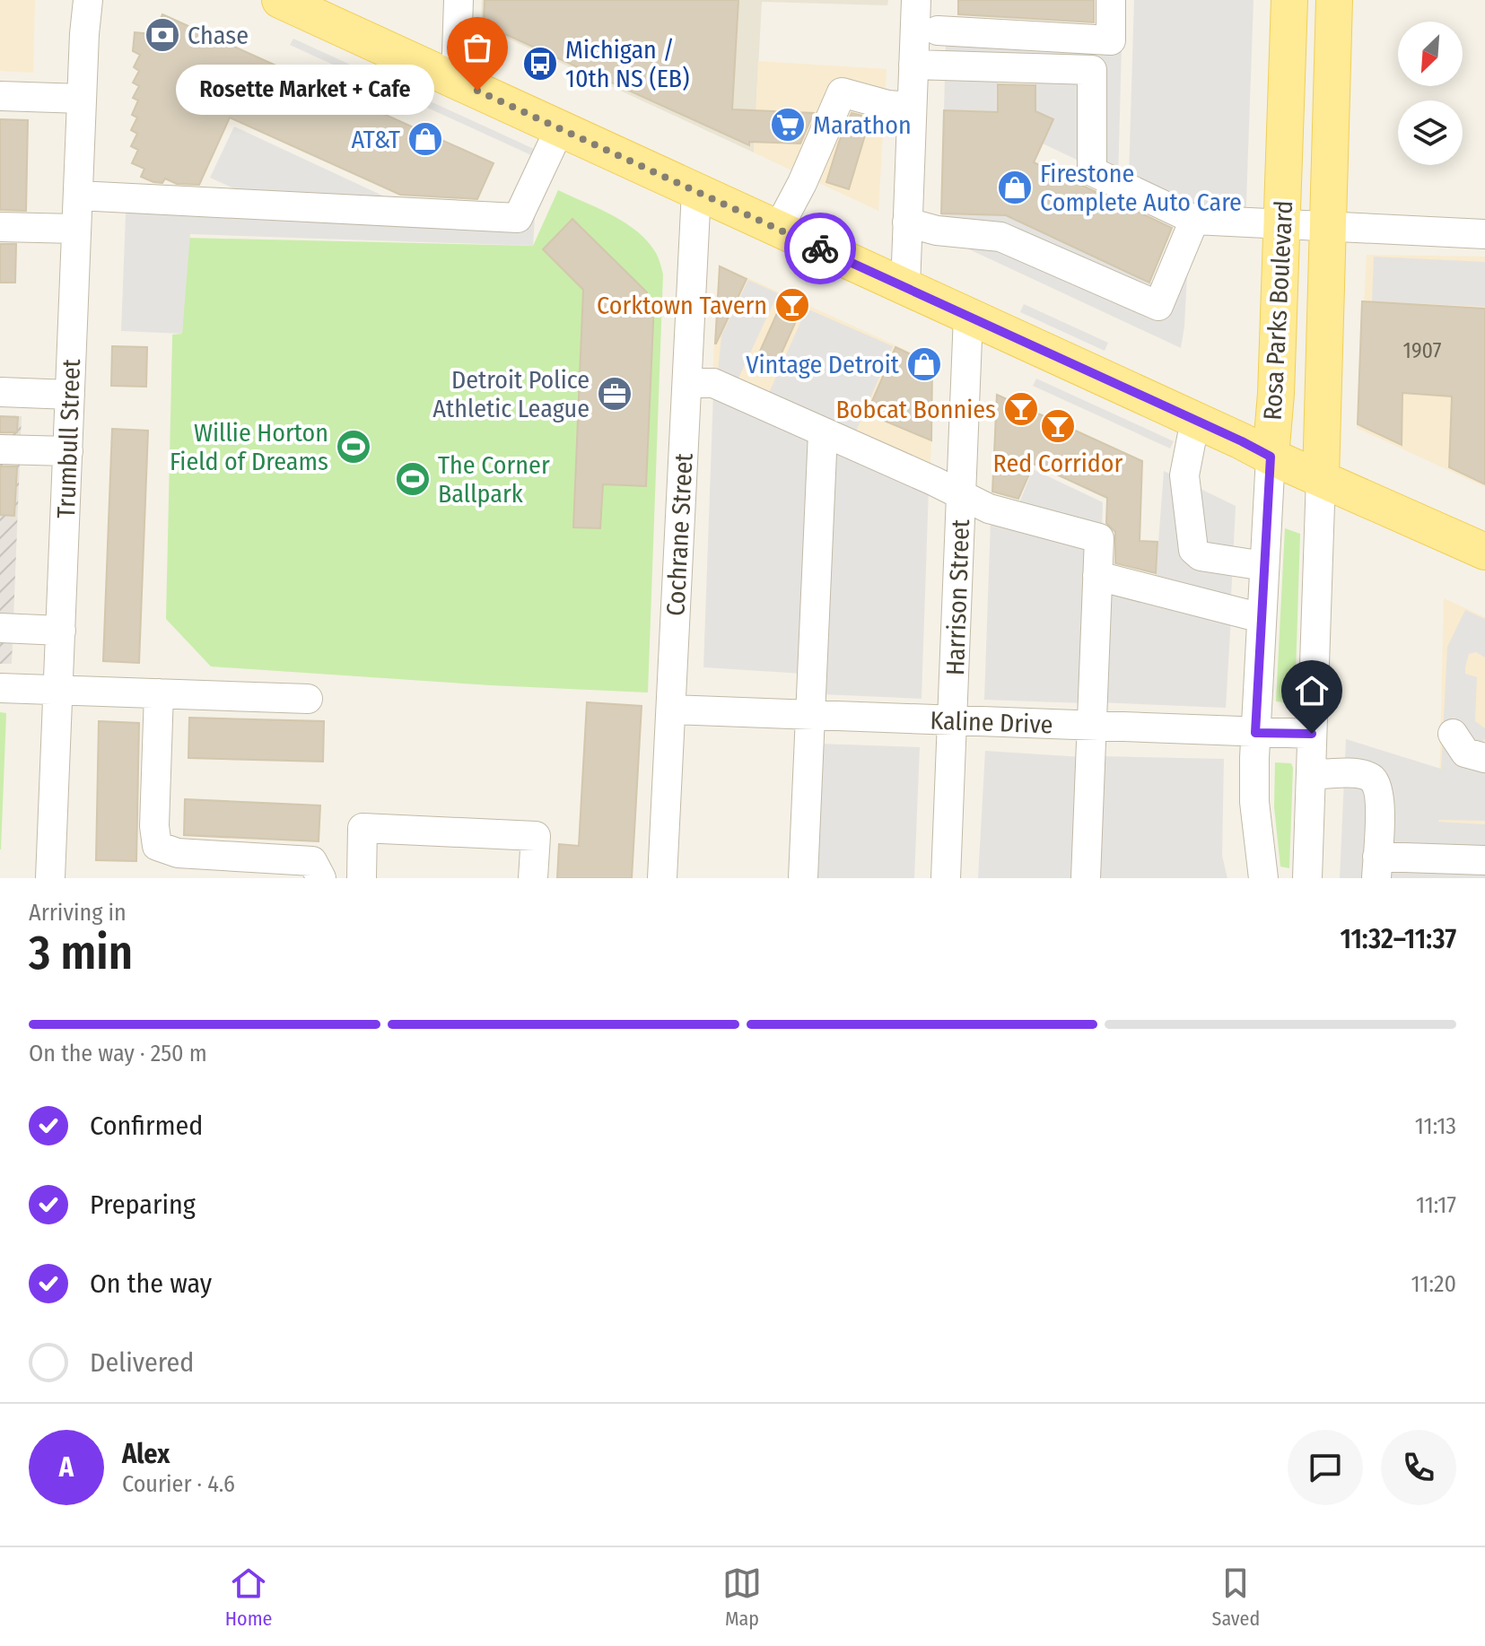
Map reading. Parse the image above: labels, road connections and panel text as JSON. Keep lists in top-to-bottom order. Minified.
{"streets":{"main road":["Rosa Parks Boulevard"],"street":["Trumbull Street","Cochrane Street","Harrison Street","Kaline Drive"]},"crossings":[["Rosa Parks Boulevard","Kaline Drive"],["Cochrane Street","Kaline Drive"],["Harrison Street","Kaline Drive"]],"places":{"bank":["Chase"],"bus stop":["Michigan / 10th NS (EB)"],"other":["Rosette Market + Cafe"],"supermarket":["Marathon"],"shop":["AT&T","Firestone Complete Auto Care","Vintage Detroit"],"bar":["Corktown Tavern","Bobcat Bonnies","Red Corridor"],"office":["Detroit Police Athletic League"],"sports":["Willie Horton Field of Dreams","The Corner Ballpark"]},"house_numbers":["1907"],"north":"bottom left","page":{"bubble":"Rosette Market + Cafe","heading":["3 min","Arriving in","11:32–11:37"],"panel":["Alex","Courier · 4.6"],"bar":"On the way · 250 m","list":[["Confirmed","11:13"],["Preparing","11:17"],["On the way","11:20"],"Delivered"],"round":"A","tabs":["Home","Map","Saved"]}}
